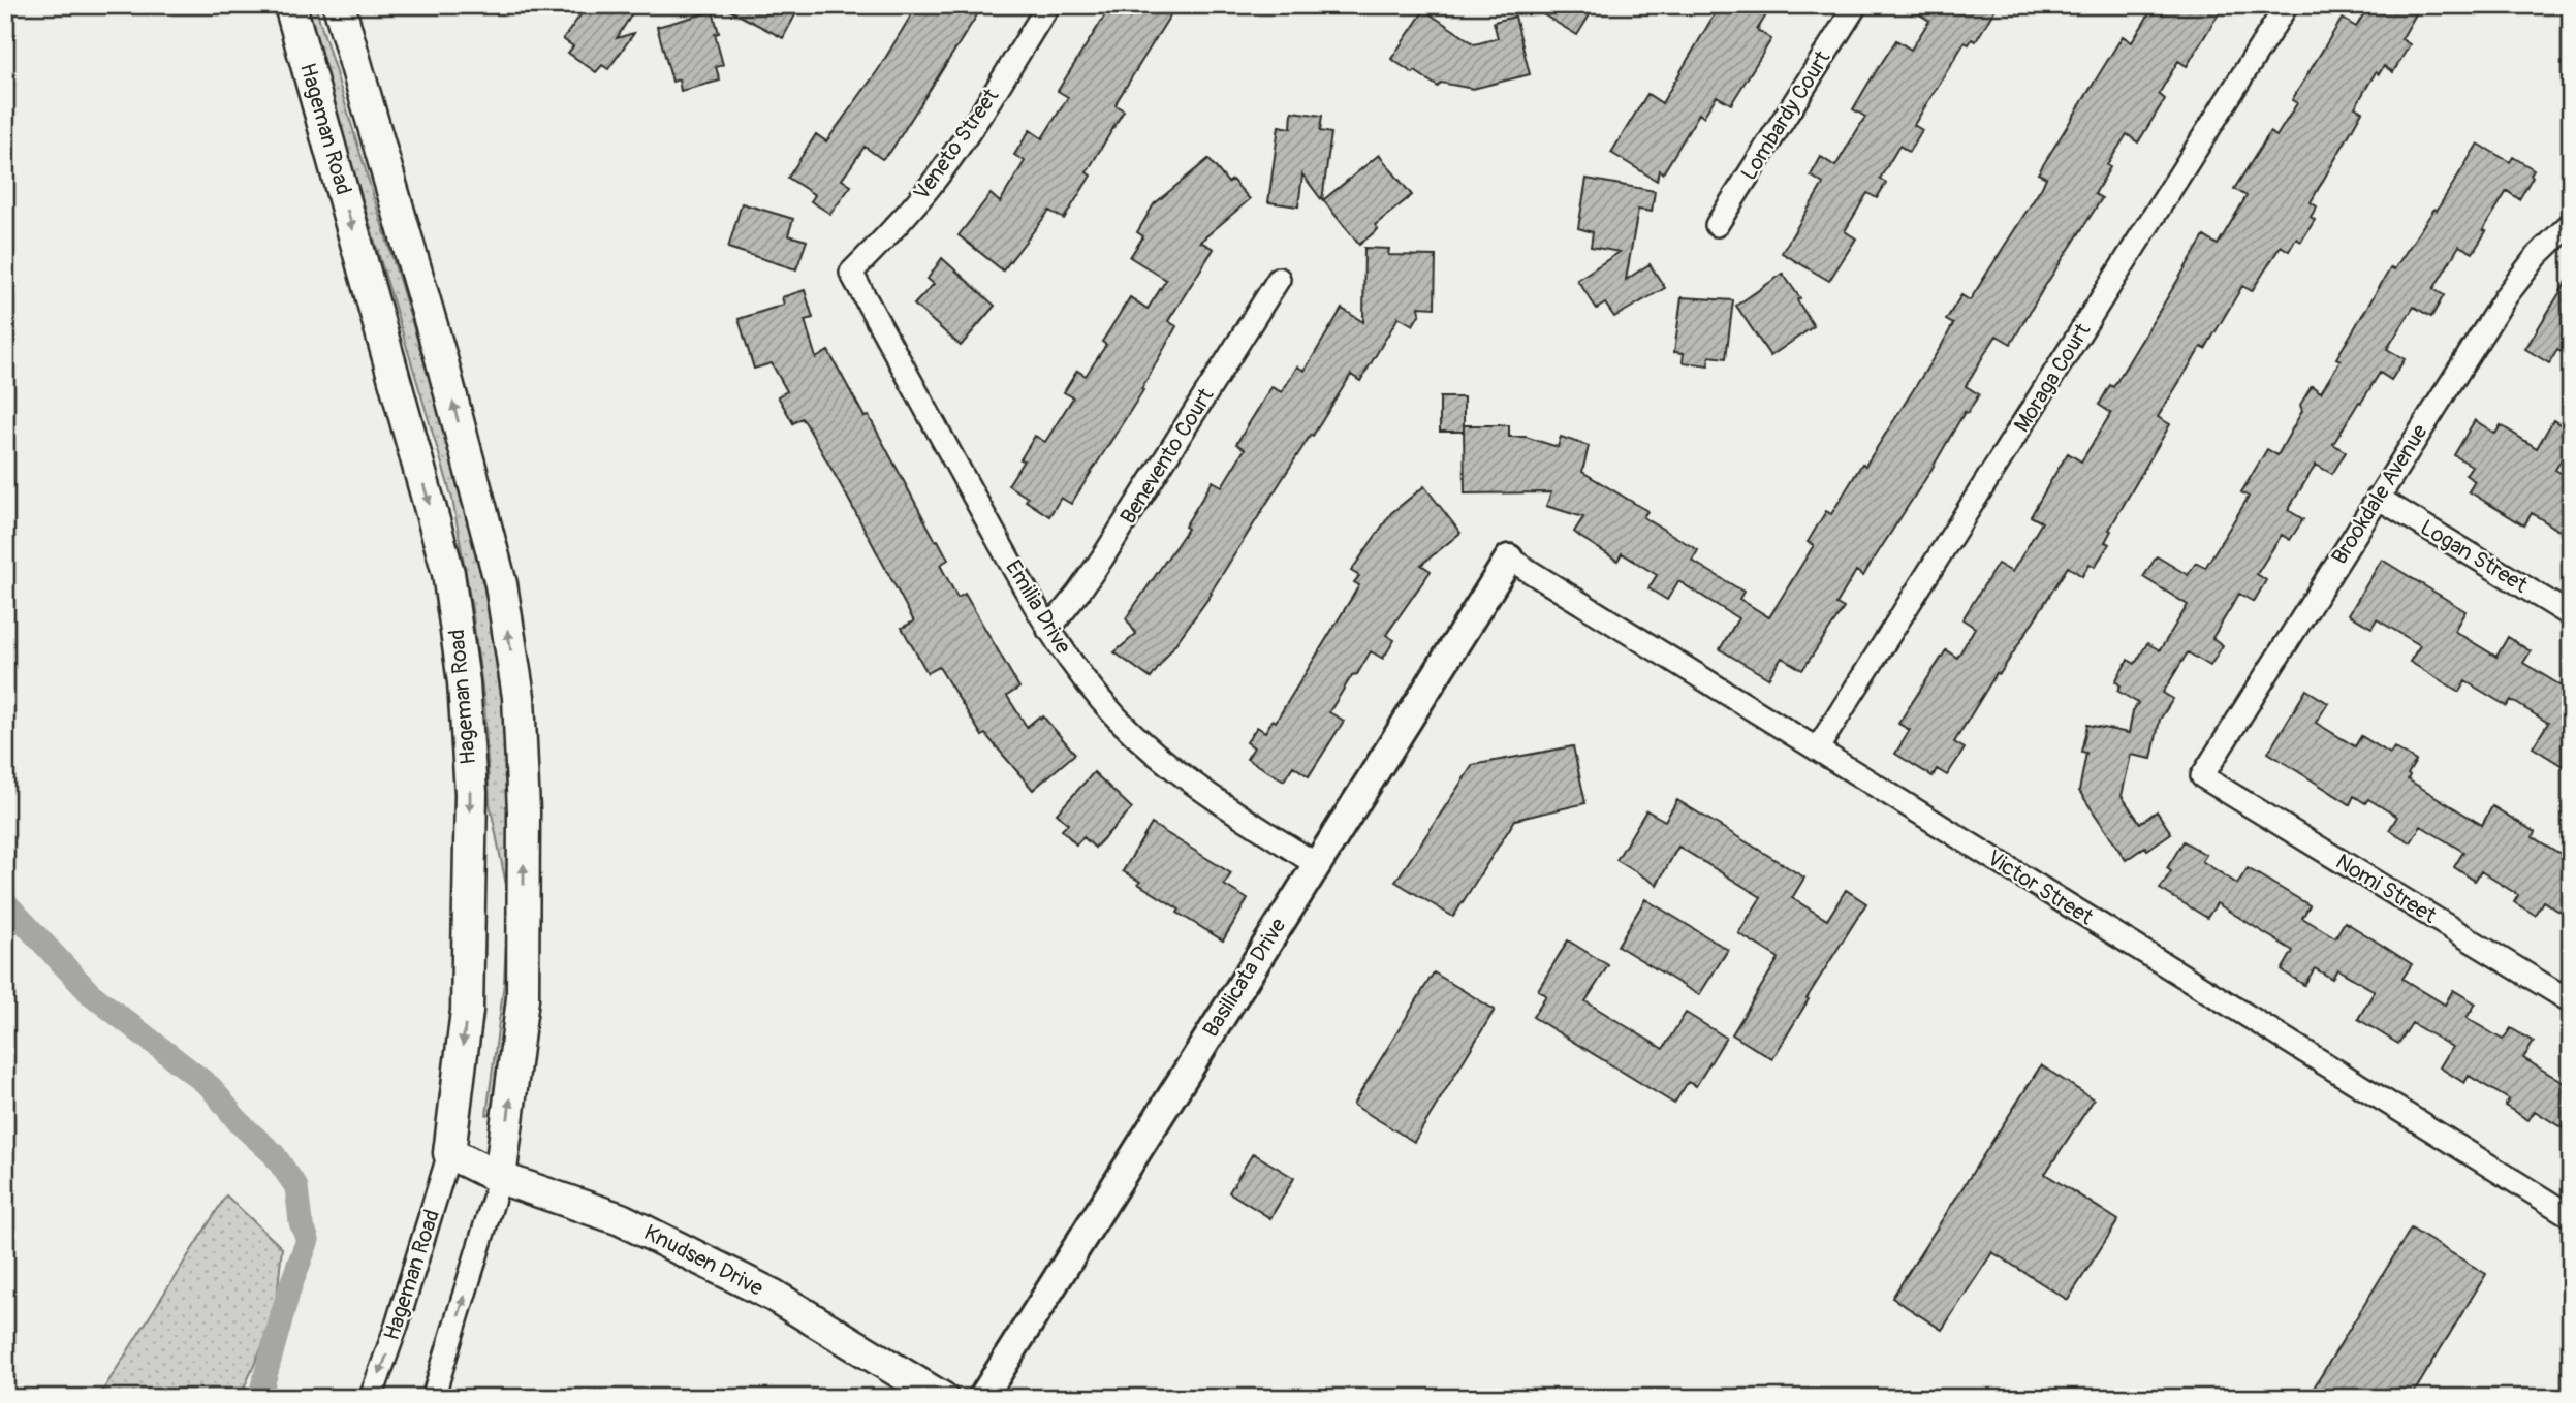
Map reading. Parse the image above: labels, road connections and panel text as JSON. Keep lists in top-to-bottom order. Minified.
{"streets":{"main road":["Hageman Road","Knudsen Drive"],"street":["Lombardy Court","Veneto Street","Moraga Court","Benevento Court","Brookdale Avenue","Logan Street","Emilia Drive","Victor Street","Nomi Street","Basilicata Drive"]},"crossings":[["Hageman Road","Knudsen Drive"],["Veneto Street","Emilia Drive"],["Moraga Court","Victor Street"],["Benevento Court","Emilia Drive"],["Brookdale Avenue","Logan Street"],["Brookdale Avenue","Nomi Street"],["Emilia Drive","Basilicata Drive"],["Victor Street","Basilicata Drive"]]}
